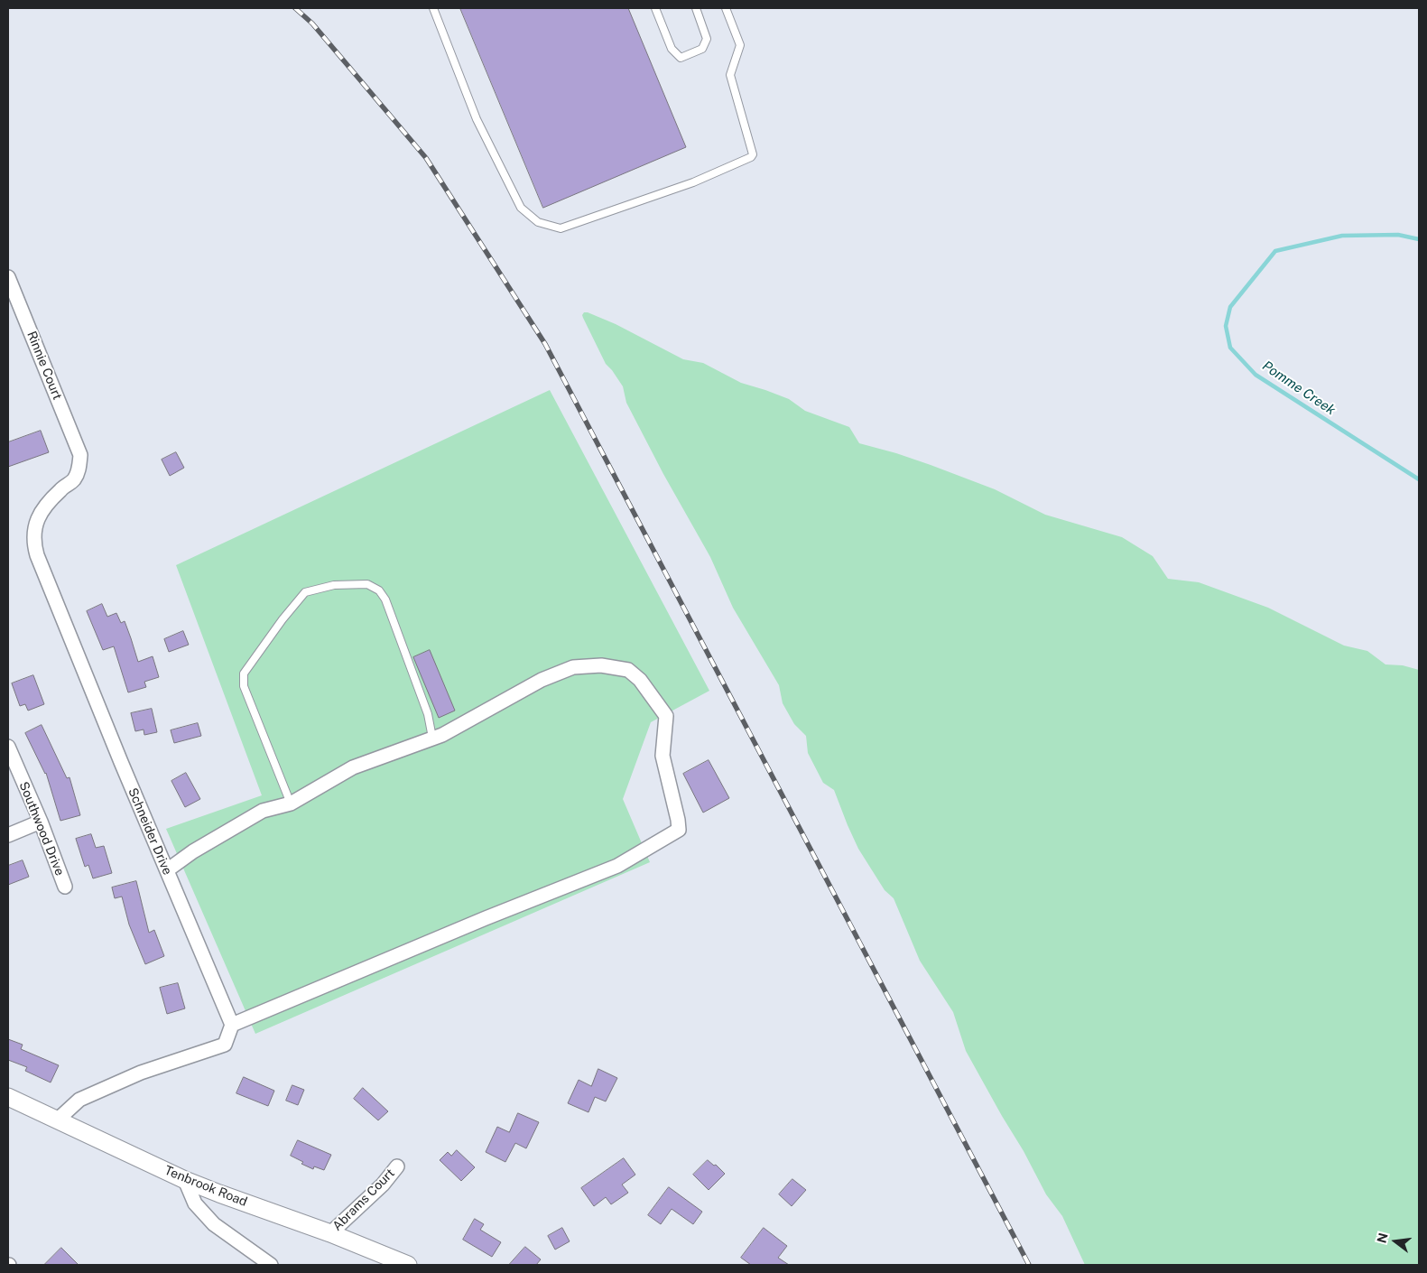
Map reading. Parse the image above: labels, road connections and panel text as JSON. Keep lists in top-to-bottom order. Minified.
{"streets":{"street":["Rinnie Court","Southwood Drive","Schneider Drive","Tenbrook Road","Abrams Court"]},"crossings":[["Rinnie Court","Schneider Drive"],["Tenbrook Road","Abrams Court"]],"water":["Pomme Creek"],"north":"left"}
